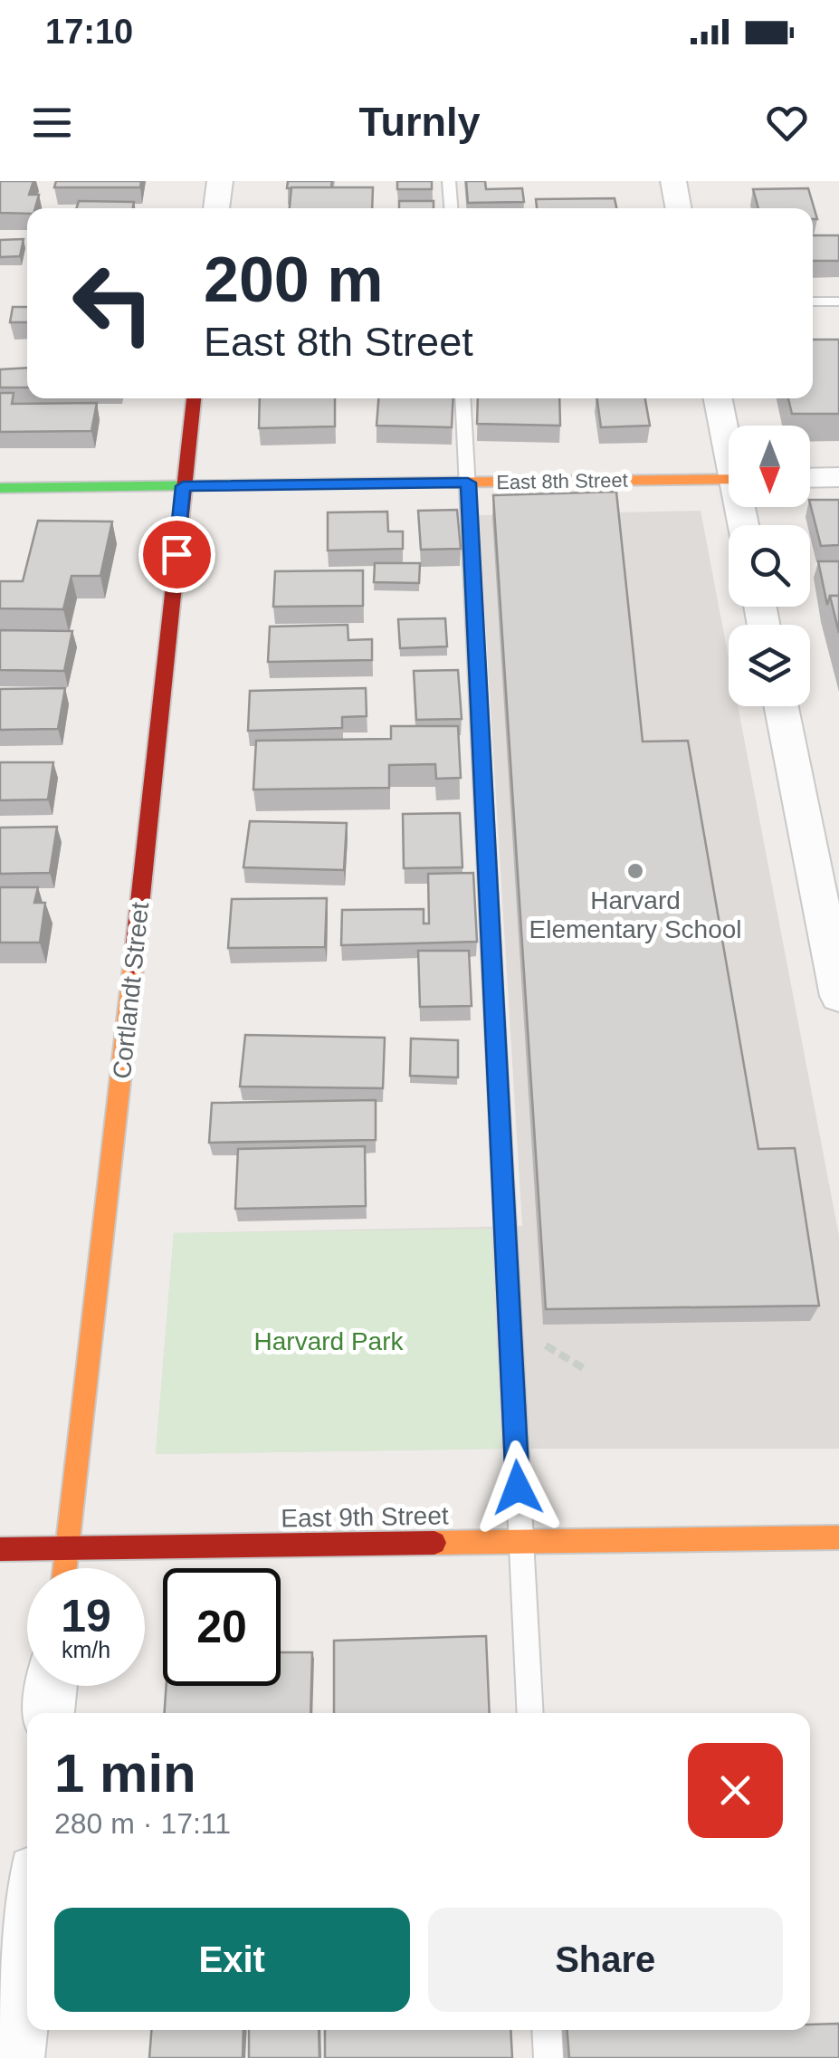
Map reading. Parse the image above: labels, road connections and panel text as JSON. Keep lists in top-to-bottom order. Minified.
{"streets":{"street":["East 8th Street","Cortlandt Street","East 9th Street"]},"crossings":[["East 8th Street","Cortlandt Street"],["Cortlandt Street","East 9th Street"]],"parks":["Harvard Park"],"places":["Harvard Elementary School"],"north":"bottom","page":{"status":"17:10","header":"Turnly","turn":["200 m","East 8th Street"],"speed":"19 km/h","limit":"20","heading":["1 min","280 m · 17:11"],"buttons":["Exit","Share"]}}
